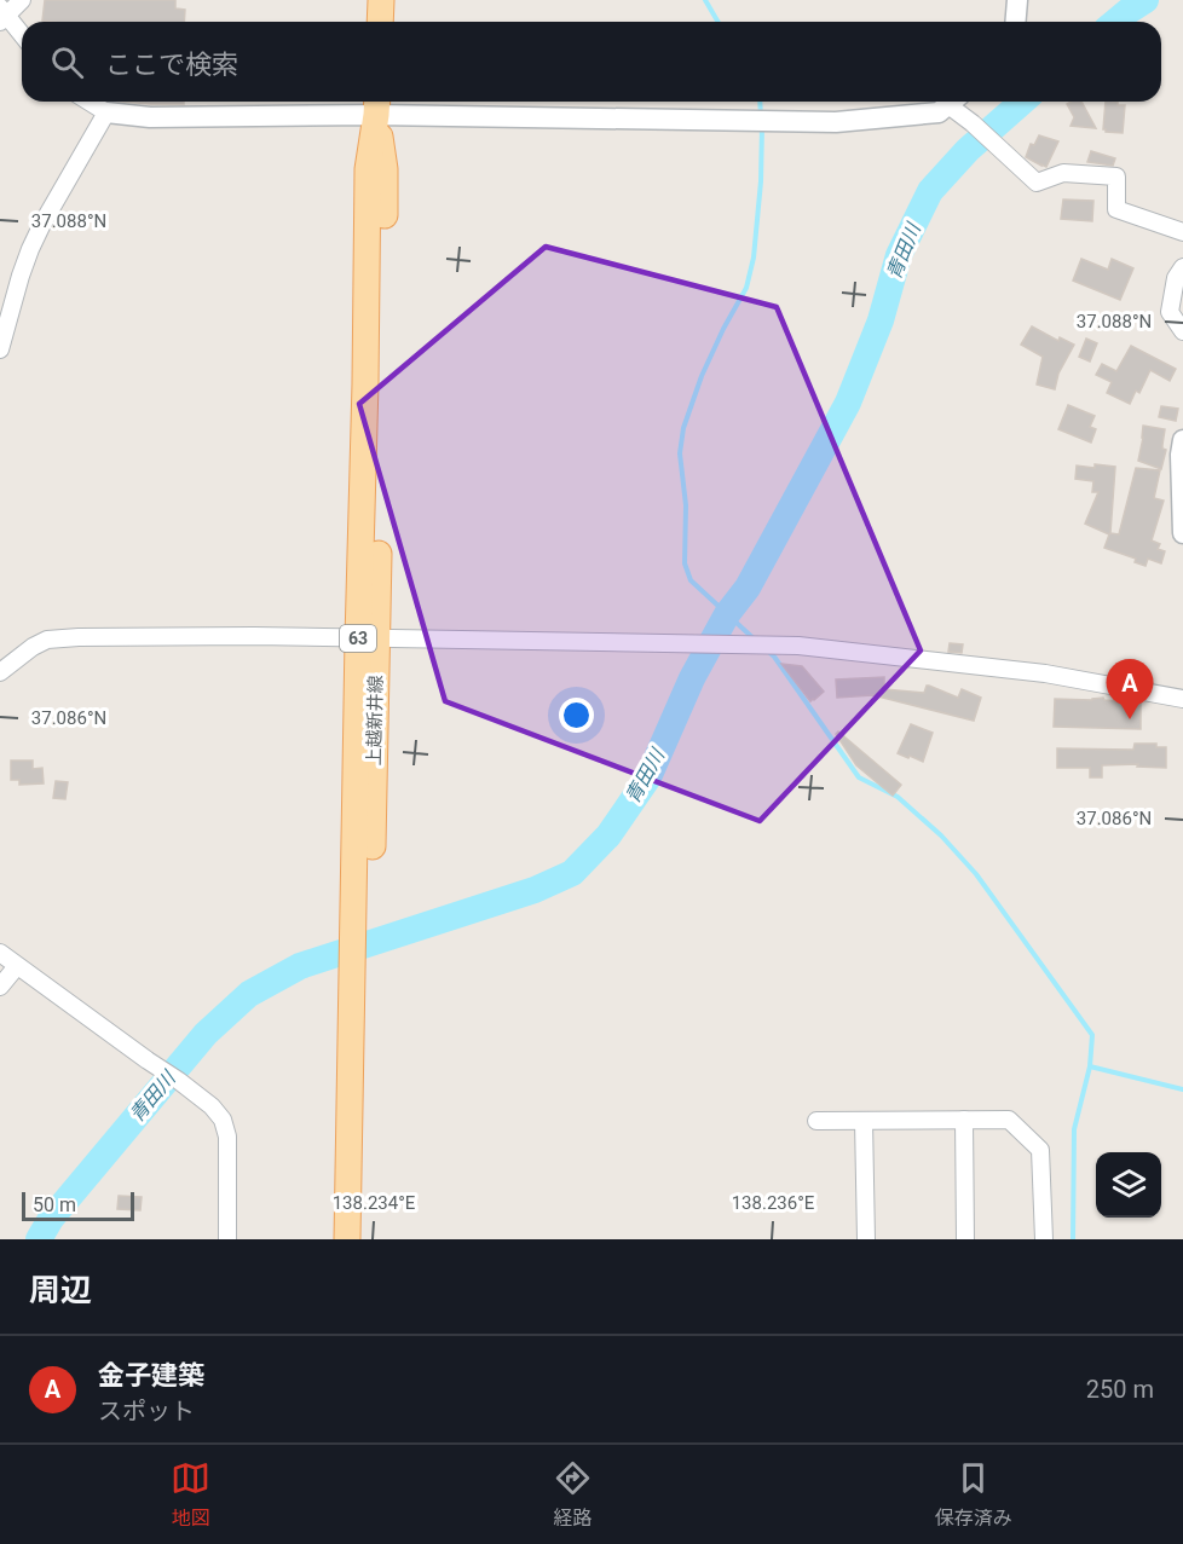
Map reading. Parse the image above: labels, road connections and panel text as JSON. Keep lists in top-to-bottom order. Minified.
{"streets":{"main road":["63","上越新井線"]},"water":["青田川"],"scale_bar":"50 m","page":{"search":"ここで検索","pins":"A","scale":"50 m","heading":"周辺","list":[{"mark":"A","name":"金子建築","note":"スポット","value":"250 m"}],"nav":["地図","経路","保存済み"]},"coordinates":["37.088°N","37.086°N","138.234°E","138.236°E"]}
